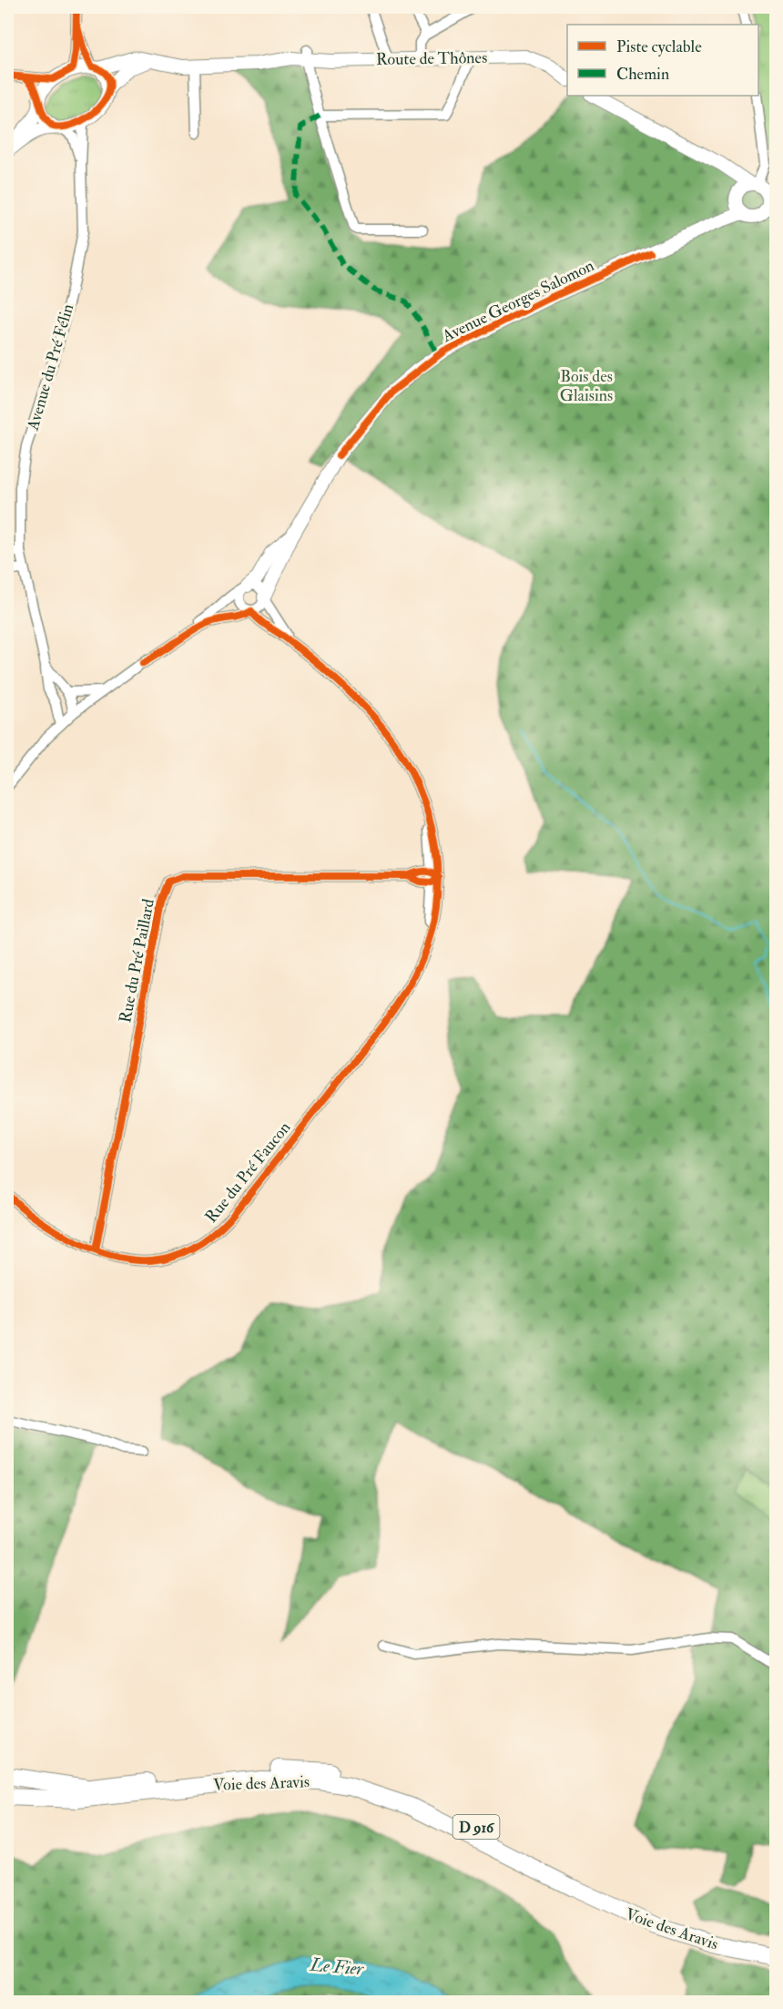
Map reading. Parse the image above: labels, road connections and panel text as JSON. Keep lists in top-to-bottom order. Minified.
{"streets":{"highway":["Voie des Aravis","D 916"],"main road":["Route de Thônes","Avenue Georges Salomon"],"street":["Avenue du Pré Félin","Rue du Pré Paillard","Rue du Pré Faucon"]},"crossings":[["Route de Thônes","Avenue du Pré Félin"],["Avenue Georges Salomon","Rue du Pré Faucon"],["Rue du Pré Paillard","Rue du Pré Faucon"]],"water":["Le Fier"],"parks":["Bois des Glaisins"],"legend":["Piste cyclable","Chemin"]}
